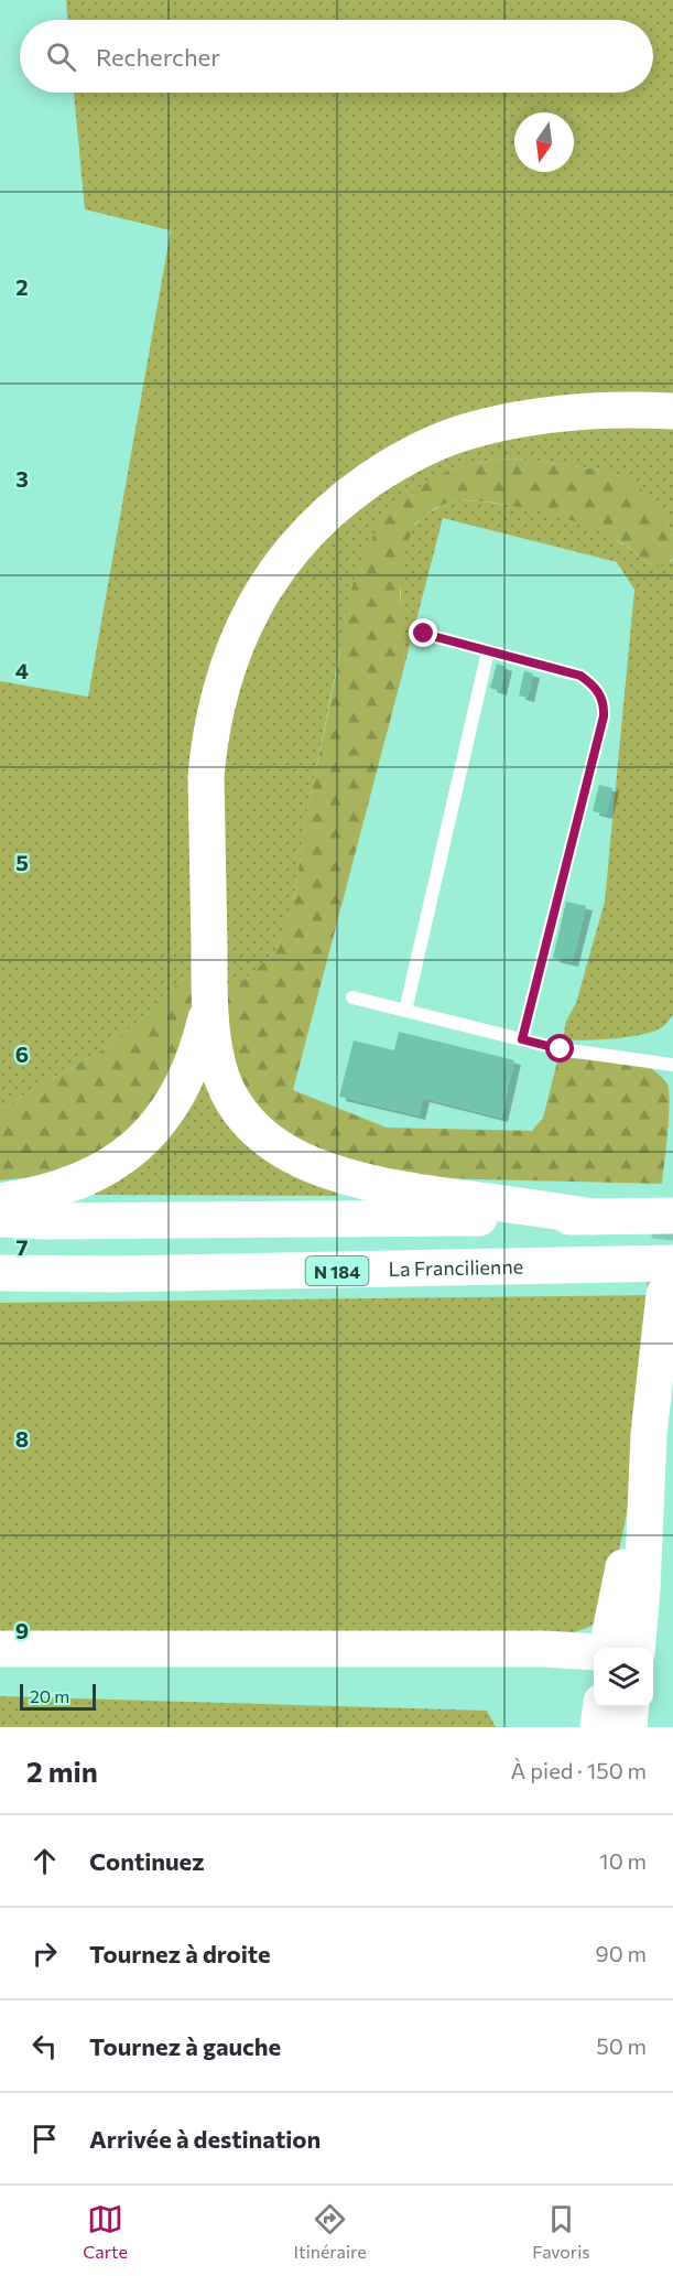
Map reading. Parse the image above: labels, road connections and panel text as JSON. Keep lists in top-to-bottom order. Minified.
{"streets":{"main road":["La Francilienne","N 184"]},"scale_bar":"20 m","north":"bottom","page":{"search":"Rechercher","scale":"20 m","heading":["2 min","À pied · 150 m"],"list":[["Continuez","10 m"],["Tournez à droite","90 m"],["Tournez à gauche","50 m"],"Arrivée à destination"],"nav":["Carte","Itinéraire","Favoris"]},"grid":{"rows":["2","3","4","5","6","7","8","9"]}}
